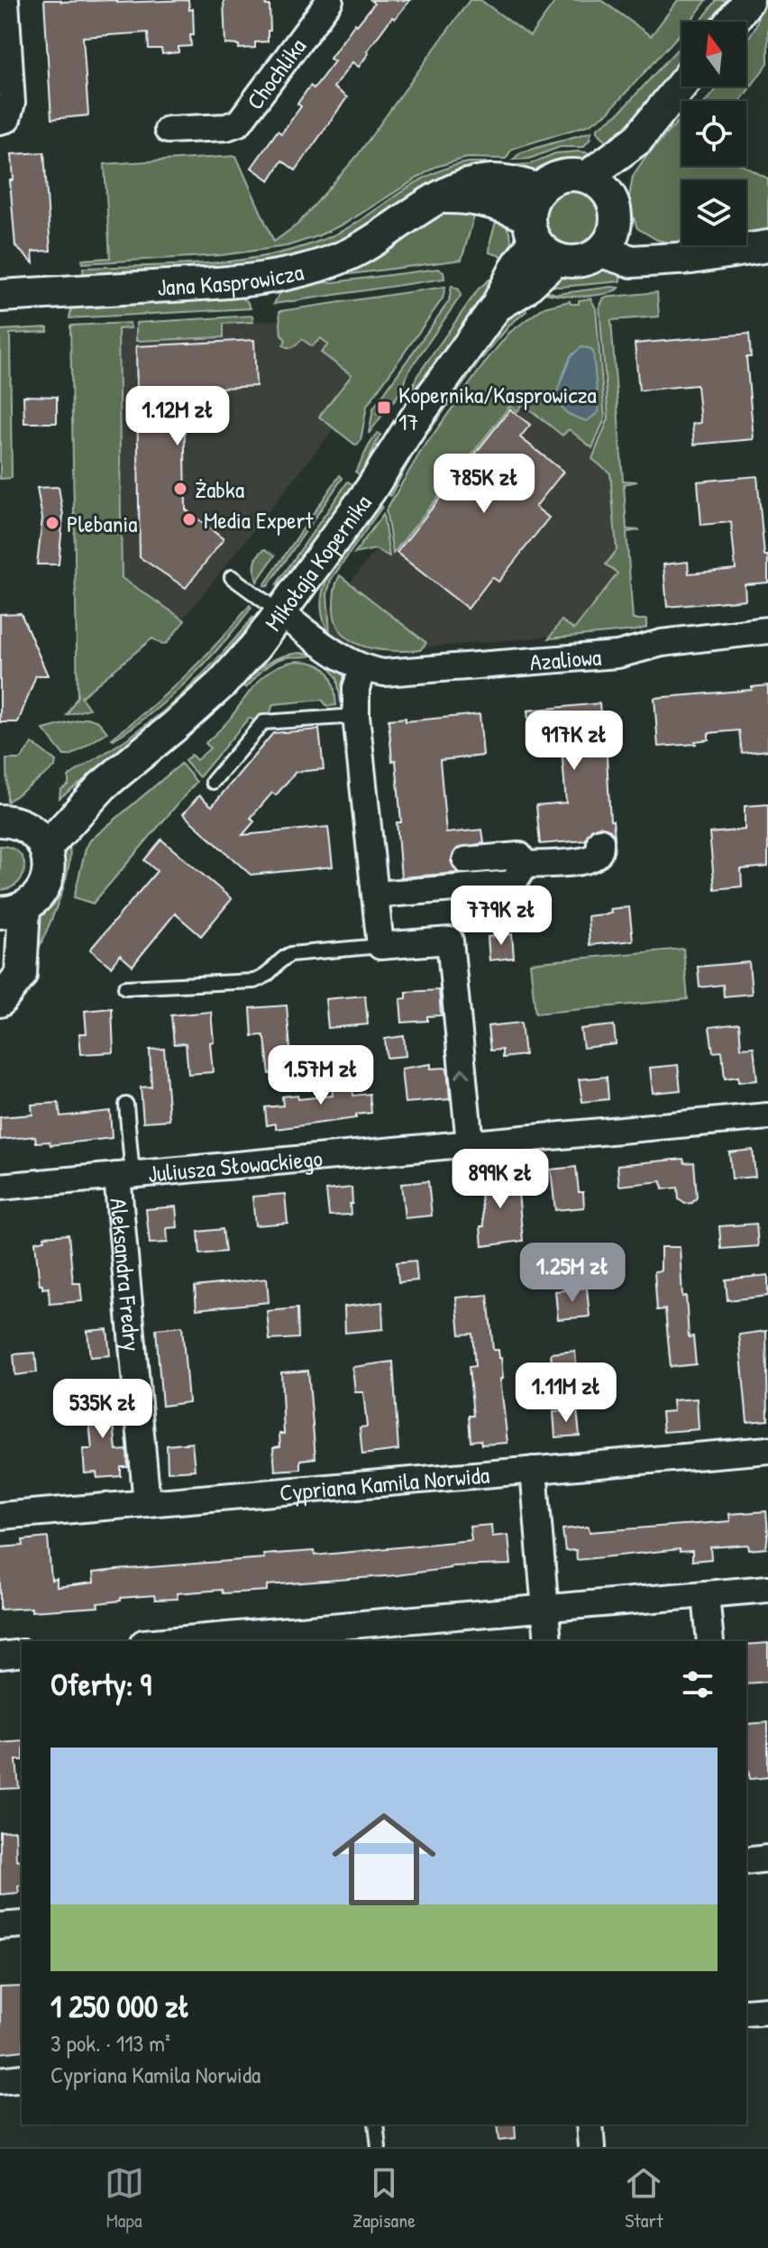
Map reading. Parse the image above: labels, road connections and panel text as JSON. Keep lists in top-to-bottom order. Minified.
{"streets":{"street":["Chochlika","Jana Kasprowicza","Mikołaja Kopernika","Azaliowa","Juliusza Słowackiego","Aleksandra Fredry","Cypriana Kamila Norwida"]},"crossings":[["Jana Kasprowicza","Mikołaja Kopernika"],["Mikołaja Kopernika","Azaliowa"],["Juliusza Słowackiego","Aleksandra Fredry"],["Aleksandra Fredry","Cypriana Kamila Norwida"]],"places":{"transit":["Kopernika/Kasprowicza 17"],"other":["Żabka","Media Expert","Plebania"]},"north":"top","page":{"price":["1.12M zł","785K zł","917K zł","779K zł","1.57M zł","899K zł","1.25M zł","1.11M zł","535K zł"],"heading":"Oferty: 9","list":[{"name":"1 250 000 zł","note":"3 pok. · 113 m² · Cypriana Kamila Norwida"}],"tabs":["Mapa","Zapisane","Start"]}}
